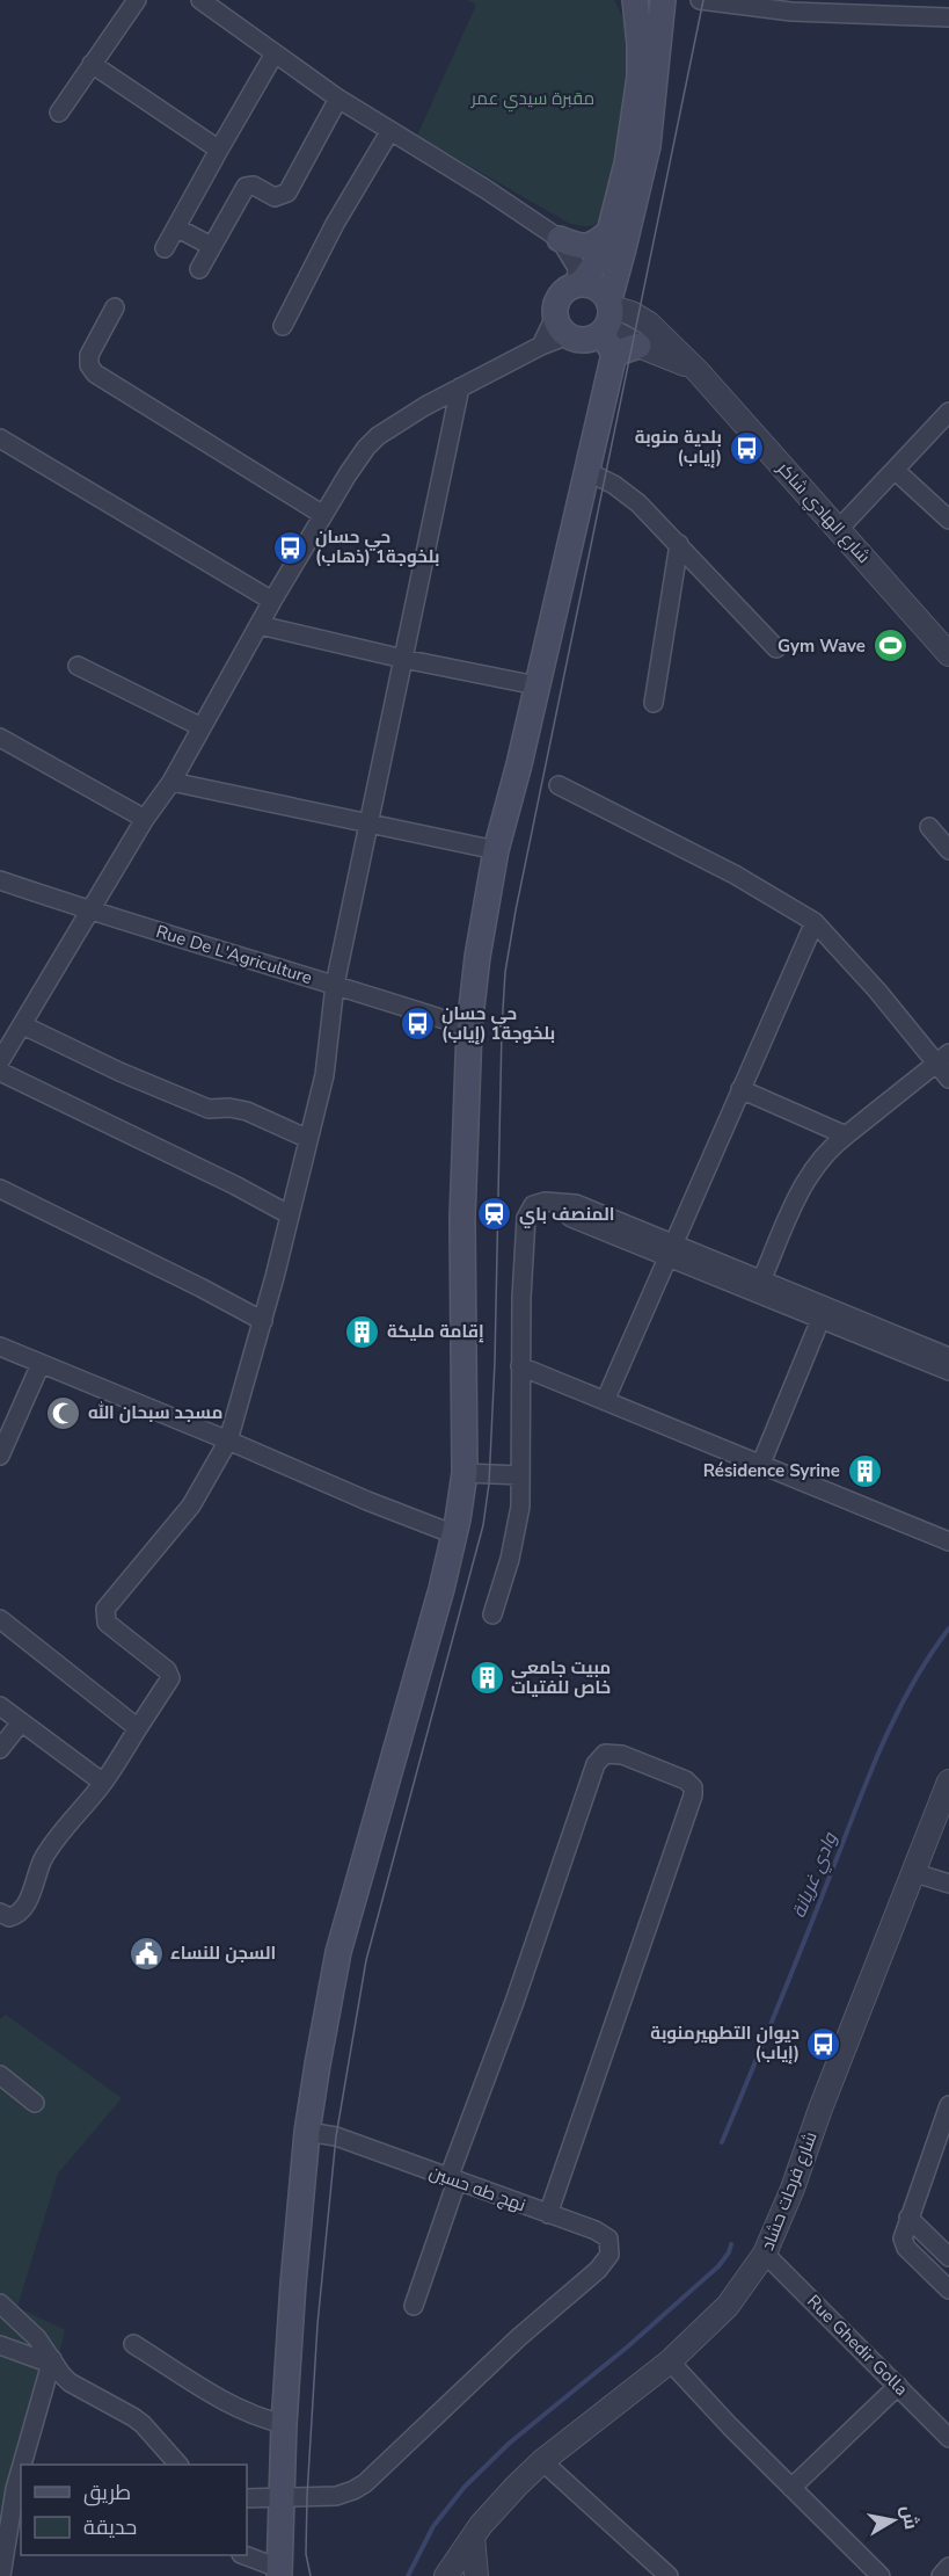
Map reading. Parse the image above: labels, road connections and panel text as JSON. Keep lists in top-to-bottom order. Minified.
{"streets":{"street":["شارع الهادي شاكر","Rue De L'Agriculture","نهج طه حسين","شارع فرحات حشاد","Rue Ghedir Golla"]},"crossings":[["شارع فرحات حشاد","Rue Ghedir Golla"]],"water":["وادي غريانة"],"parks":["مقبرة سيدي عمر"],"places":{"bus stop":["بلدية منوبة (إياب)","حي حسان بلخوجة1 (ذهاب)","حي حسان بلخوجة1 (إياب)","ديوان التطهيرمنوبة (إياب)"],"sports":["Gym Wave"],"station":["المنصف باي"],"building":["إقامة مليكة","Résidence Syrine","مبيت جامعي خاص للفتيات"],"mosque":["مسجد سبحان الله"],"public building":["السجن للنساء"]},"legend":["طريق","حديقة"],"north":"right"}
